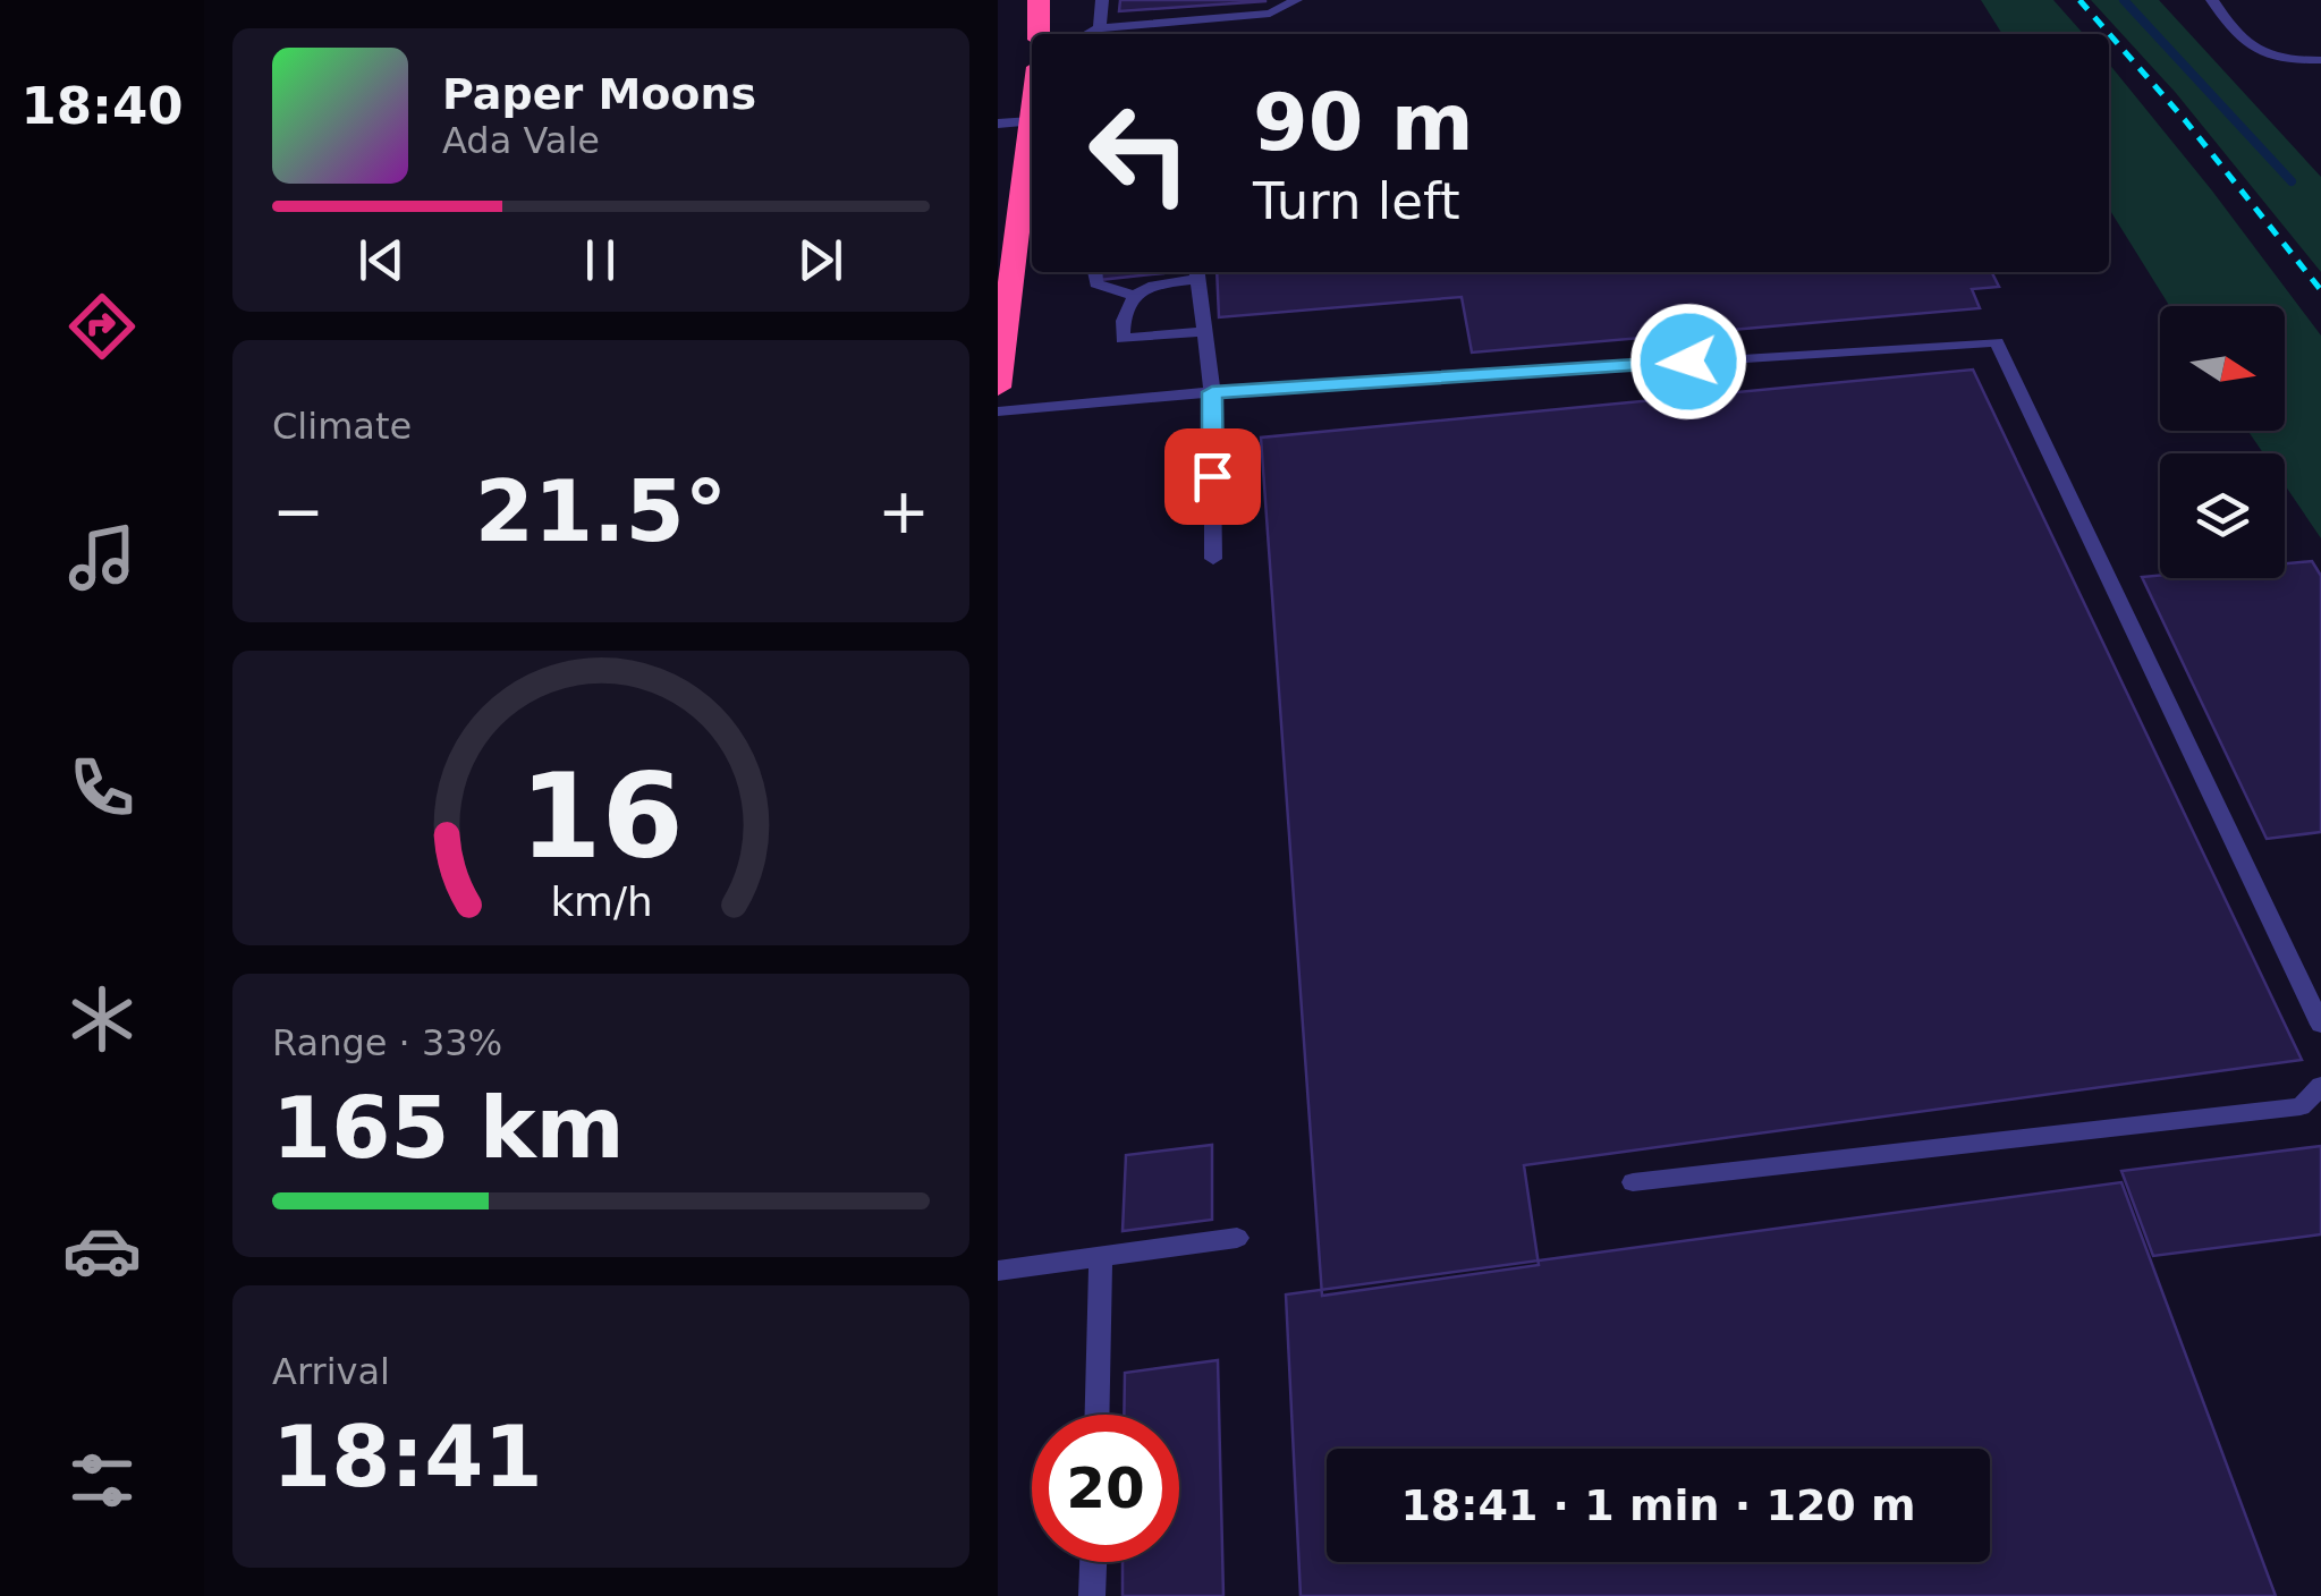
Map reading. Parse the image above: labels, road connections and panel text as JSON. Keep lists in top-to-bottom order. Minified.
{"north":"right","page":{"tabs":"18:40","turn":["90 m","Turn left"],"song":["Paper Moons","Ada Vale"],"tile":["Climate",["Range · 33%","165 km"],["Arrival","18:41"]],"heat":["−","21.5°","+"],"limit":"20","trip":"18:41 · 1 min · 120 m","gauge":["16","km/h"]}}
